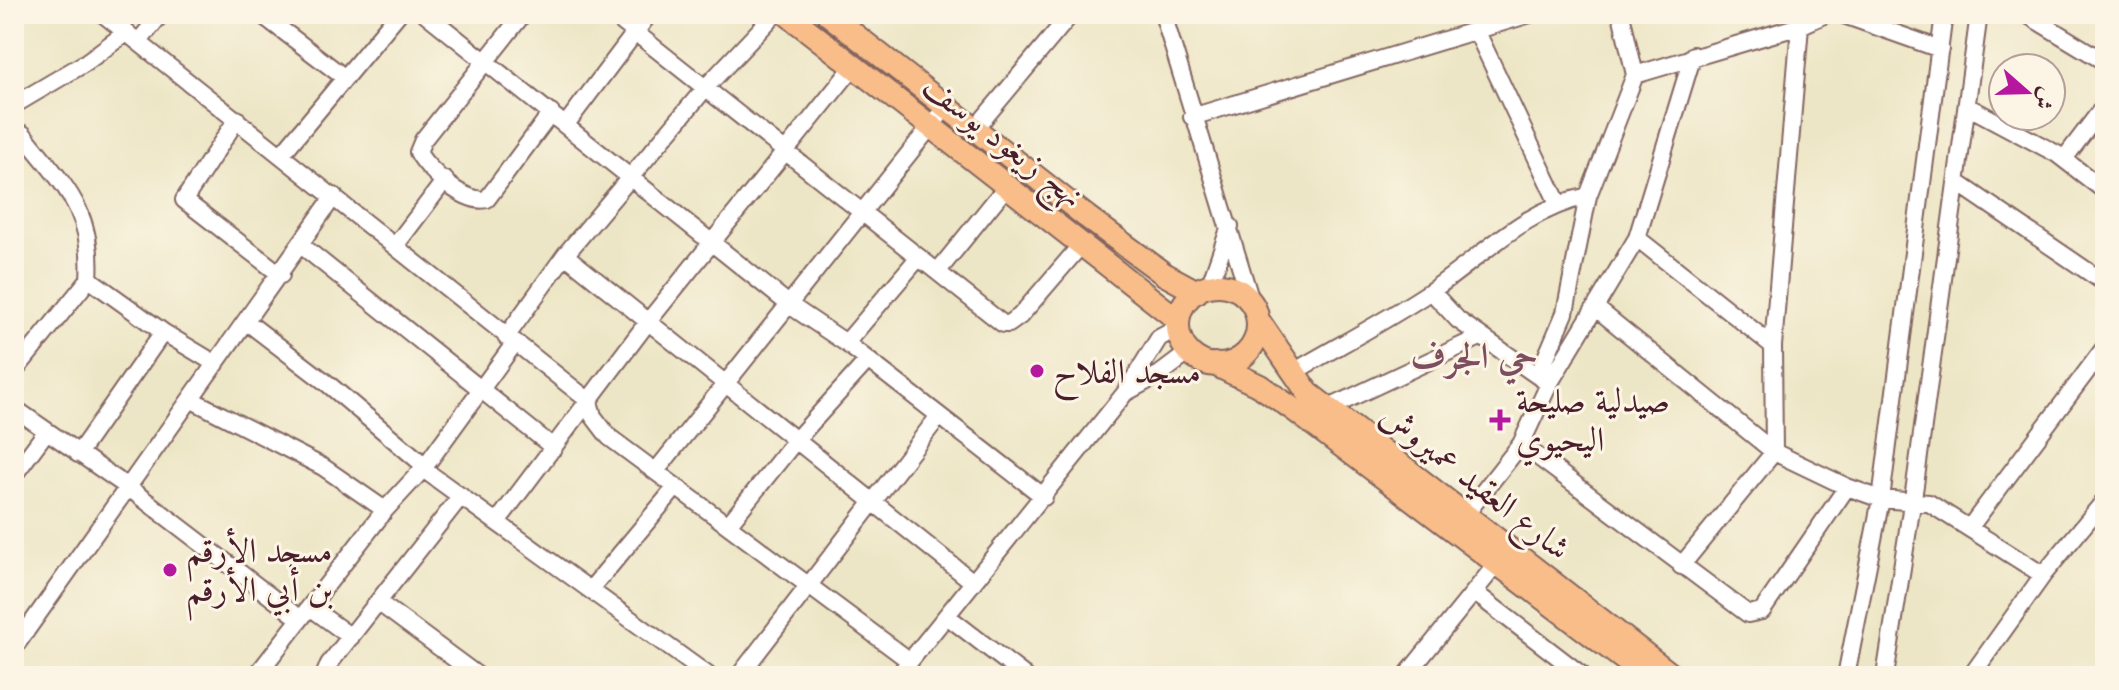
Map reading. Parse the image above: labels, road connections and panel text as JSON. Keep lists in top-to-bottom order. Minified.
{"streets":{"main road":["نهج زيغود يوسف","شارع العقيد عميروش"]},"crossings":[["نهج زيغود يوسف","شارع العقيد عميروش"]],"districts":["حي الجرف"],"places":{"other":["مسجد الفلاح","مسجد الأرقم بن أبي الأرقم"],"health":["صيدلية صليحة اليحيوي"]},"north":"right"}
